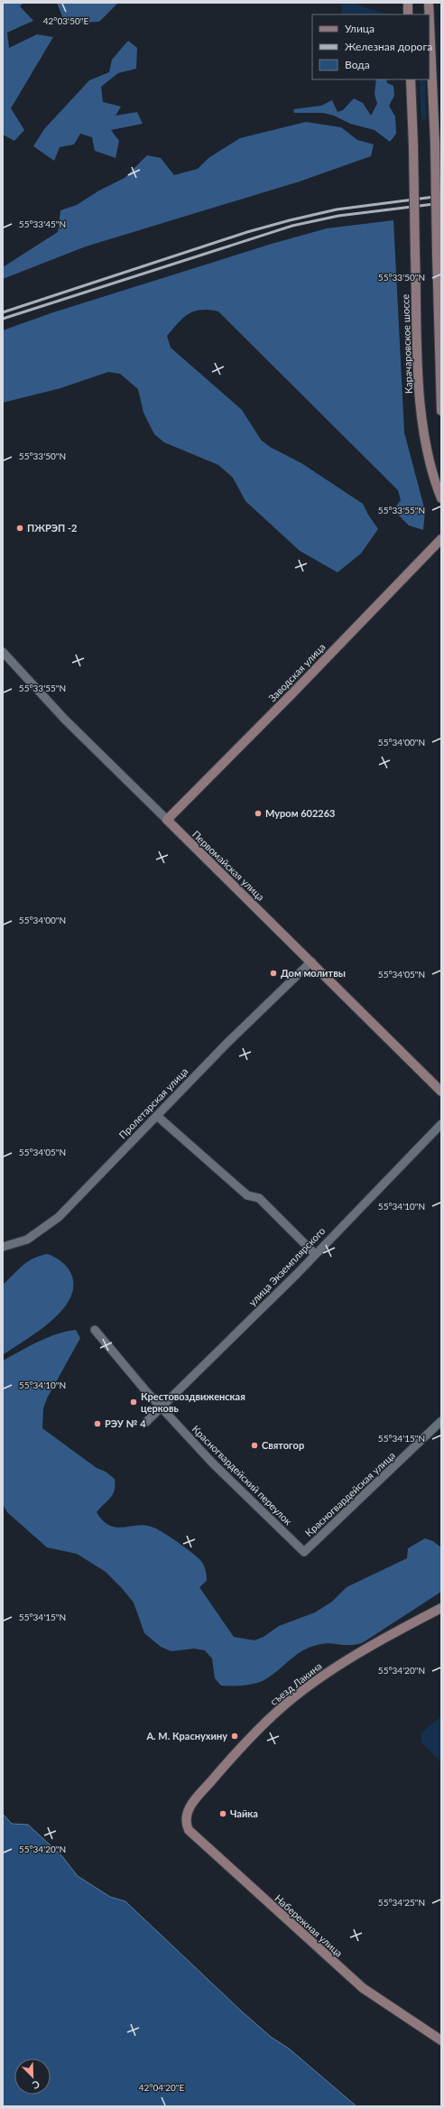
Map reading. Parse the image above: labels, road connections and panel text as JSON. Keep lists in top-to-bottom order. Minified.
{"streets":{"street":["Карачаровское шоссе","Заводская улица","Первомайская улица","Пролетарская улица","улица Экземплярского","Красногвардейский переулок","Красногвардейская улица","съезд Лакина","Набережная улица"]},"crossings":[["Заводская улица","Первомайская улица"],["Первомайская улица","Пролетарская улица"],["улица Экземплярского","Красногвардейский переулок"],["Красногвардейский переулок","Красногвардейская улица"],["съезд Лакина","Набережная улица"]],"places":["ПЖРЭП -2","Муром 602263","Дом молитвы","Крестовоздвиженская церковь","РЭУ № 4","Святогор","А. М. Краснухину","Чайка"],"legend":["Улица","Железная дорога","Вода"],"north":"bottom right","coordinates":["42°03'50\"E","55°33'45\"N","55°33'50\"N","55°33'55\"N","55°34'00\"N","55°34'05\"N","55°34'10\"N","55°34'15\"N","55°34'20\"N","55°34'25\"N","42°04'20\"E"]}
